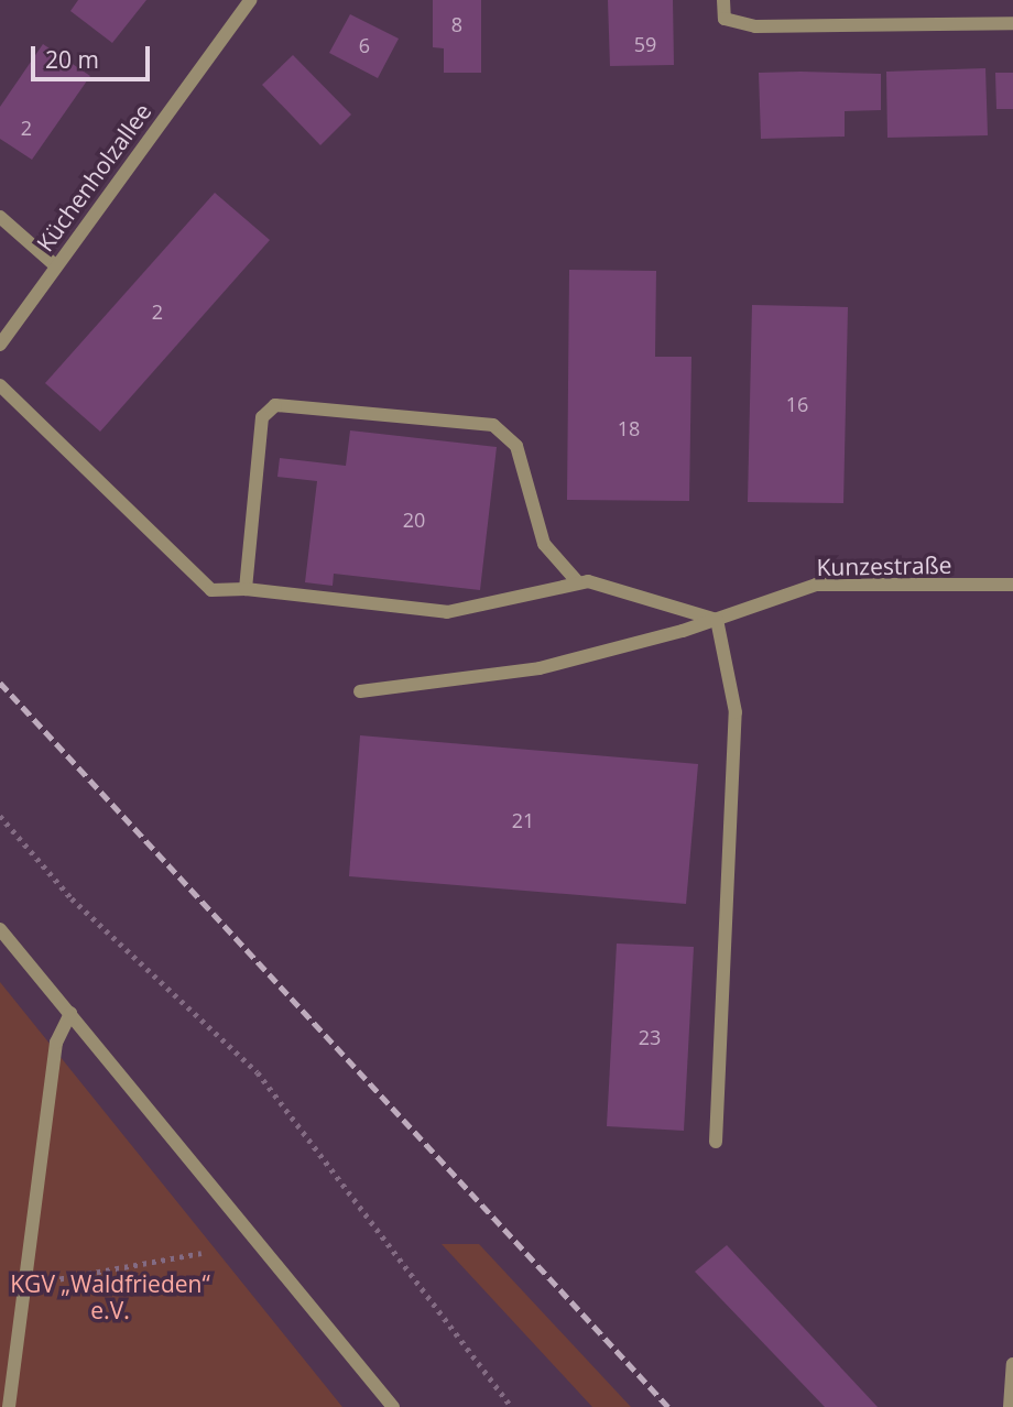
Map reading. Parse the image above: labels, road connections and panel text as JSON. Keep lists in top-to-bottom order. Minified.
{"streets":{"street":["Küchenholzallee","Kunzestraße"]},"parks":["KGV „Waldfrieden“ e.V."],"house_numbers":["8","59","6","2","2","16","18","20","21","23"],"scale_bar":"20 m"}
